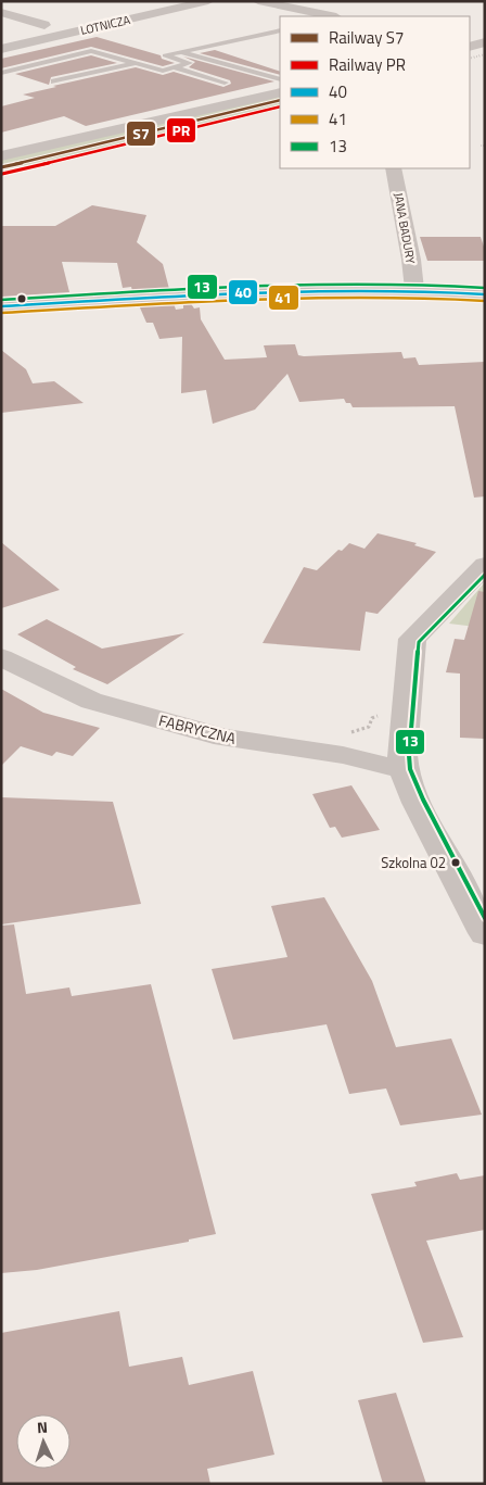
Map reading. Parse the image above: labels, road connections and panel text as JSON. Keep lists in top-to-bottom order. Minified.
{"streets":{"street":["LOTNICZA","JANA BADURY","FABRYCZNA"]},"places":["Szkolna 02"],"lines":["rail line S7","rail line PR","transit line 13","transit line 40","transit line 41"],"legend":["Railway S7","Railway PR","40","41","13"],"north":"top"}
